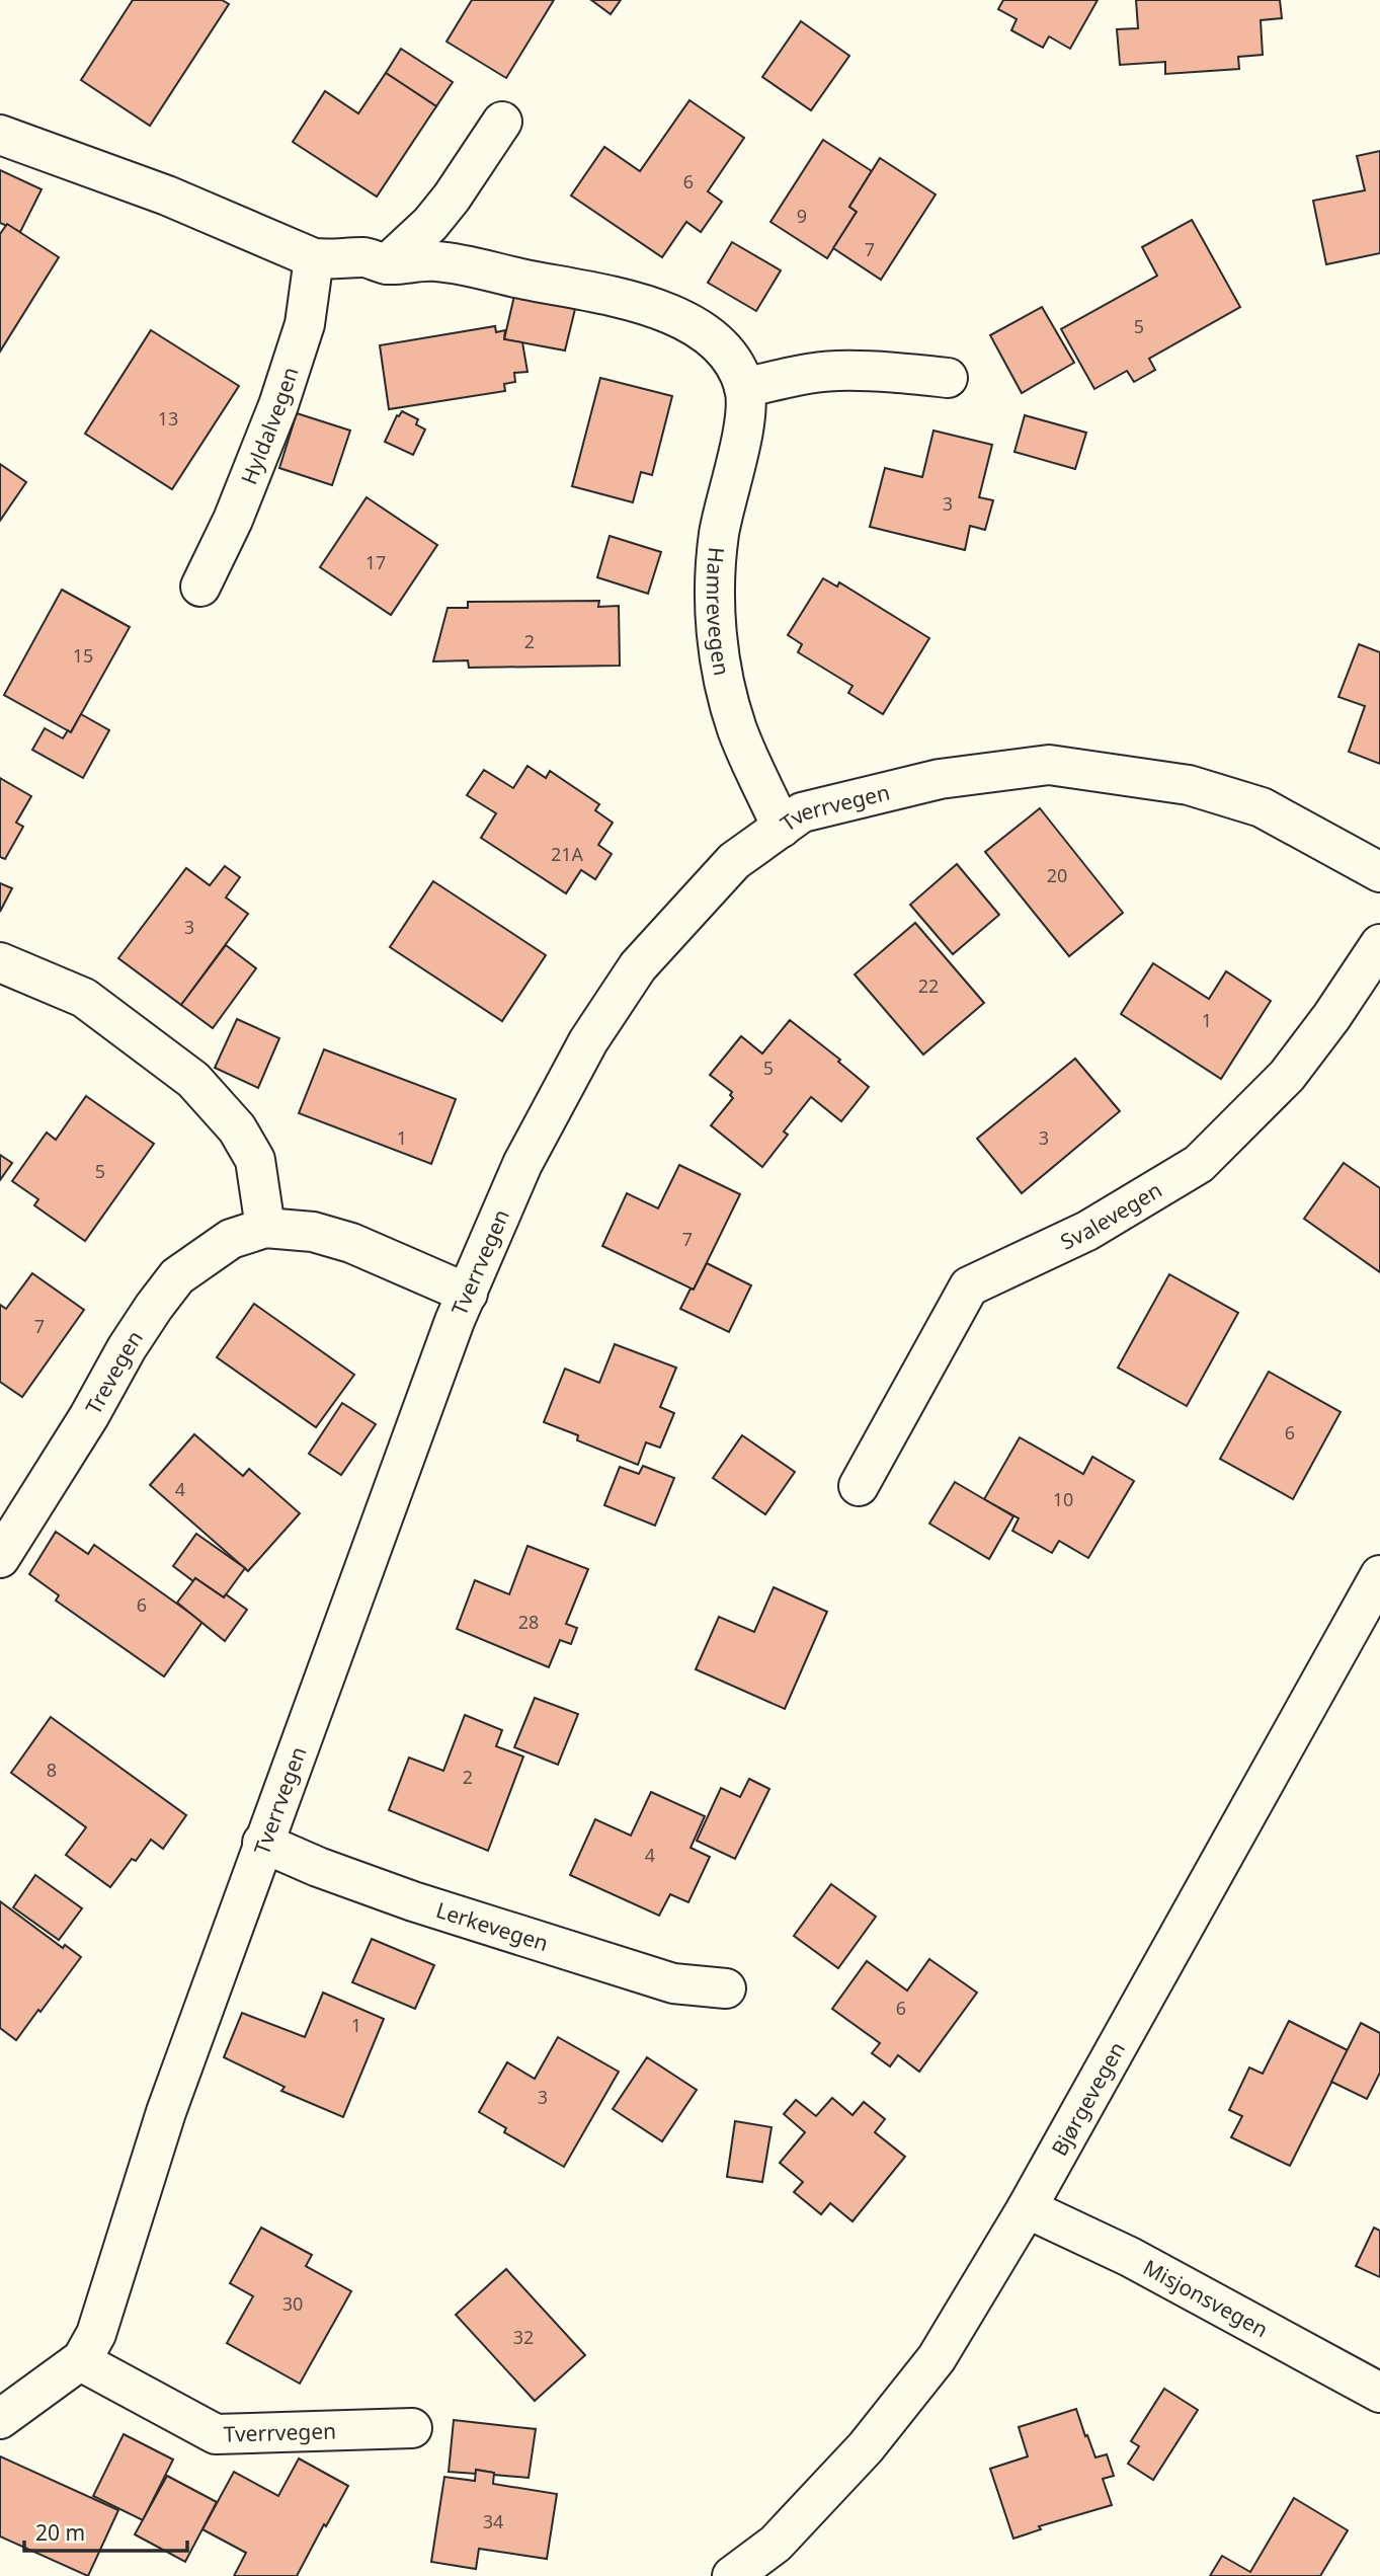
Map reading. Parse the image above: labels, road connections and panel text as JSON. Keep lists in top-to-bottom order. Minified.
{"streets":{"street":["Hyldalvegen","Hamrevegen","Tverrvegen","Svalevegen","Trevegen","Lerkevegen","Bjørgevegen","Misjonsvegen"]},"crossings":[["Hamrevegen","Tverrvegen"],["Tverrvegen","Trevegen"],["Tverrvegen","Lerkevegen"],["Bjørgevegen","Misjonsvegen"]],"house_numbers":["6","9","7","5","13","3","17","2","15","21A","20","3","22","1","5","1","3","5","7","7","6","4","10","6","28","8","2","4","6","1","3","30","32","34"],"scale_bar":"20 m"}
